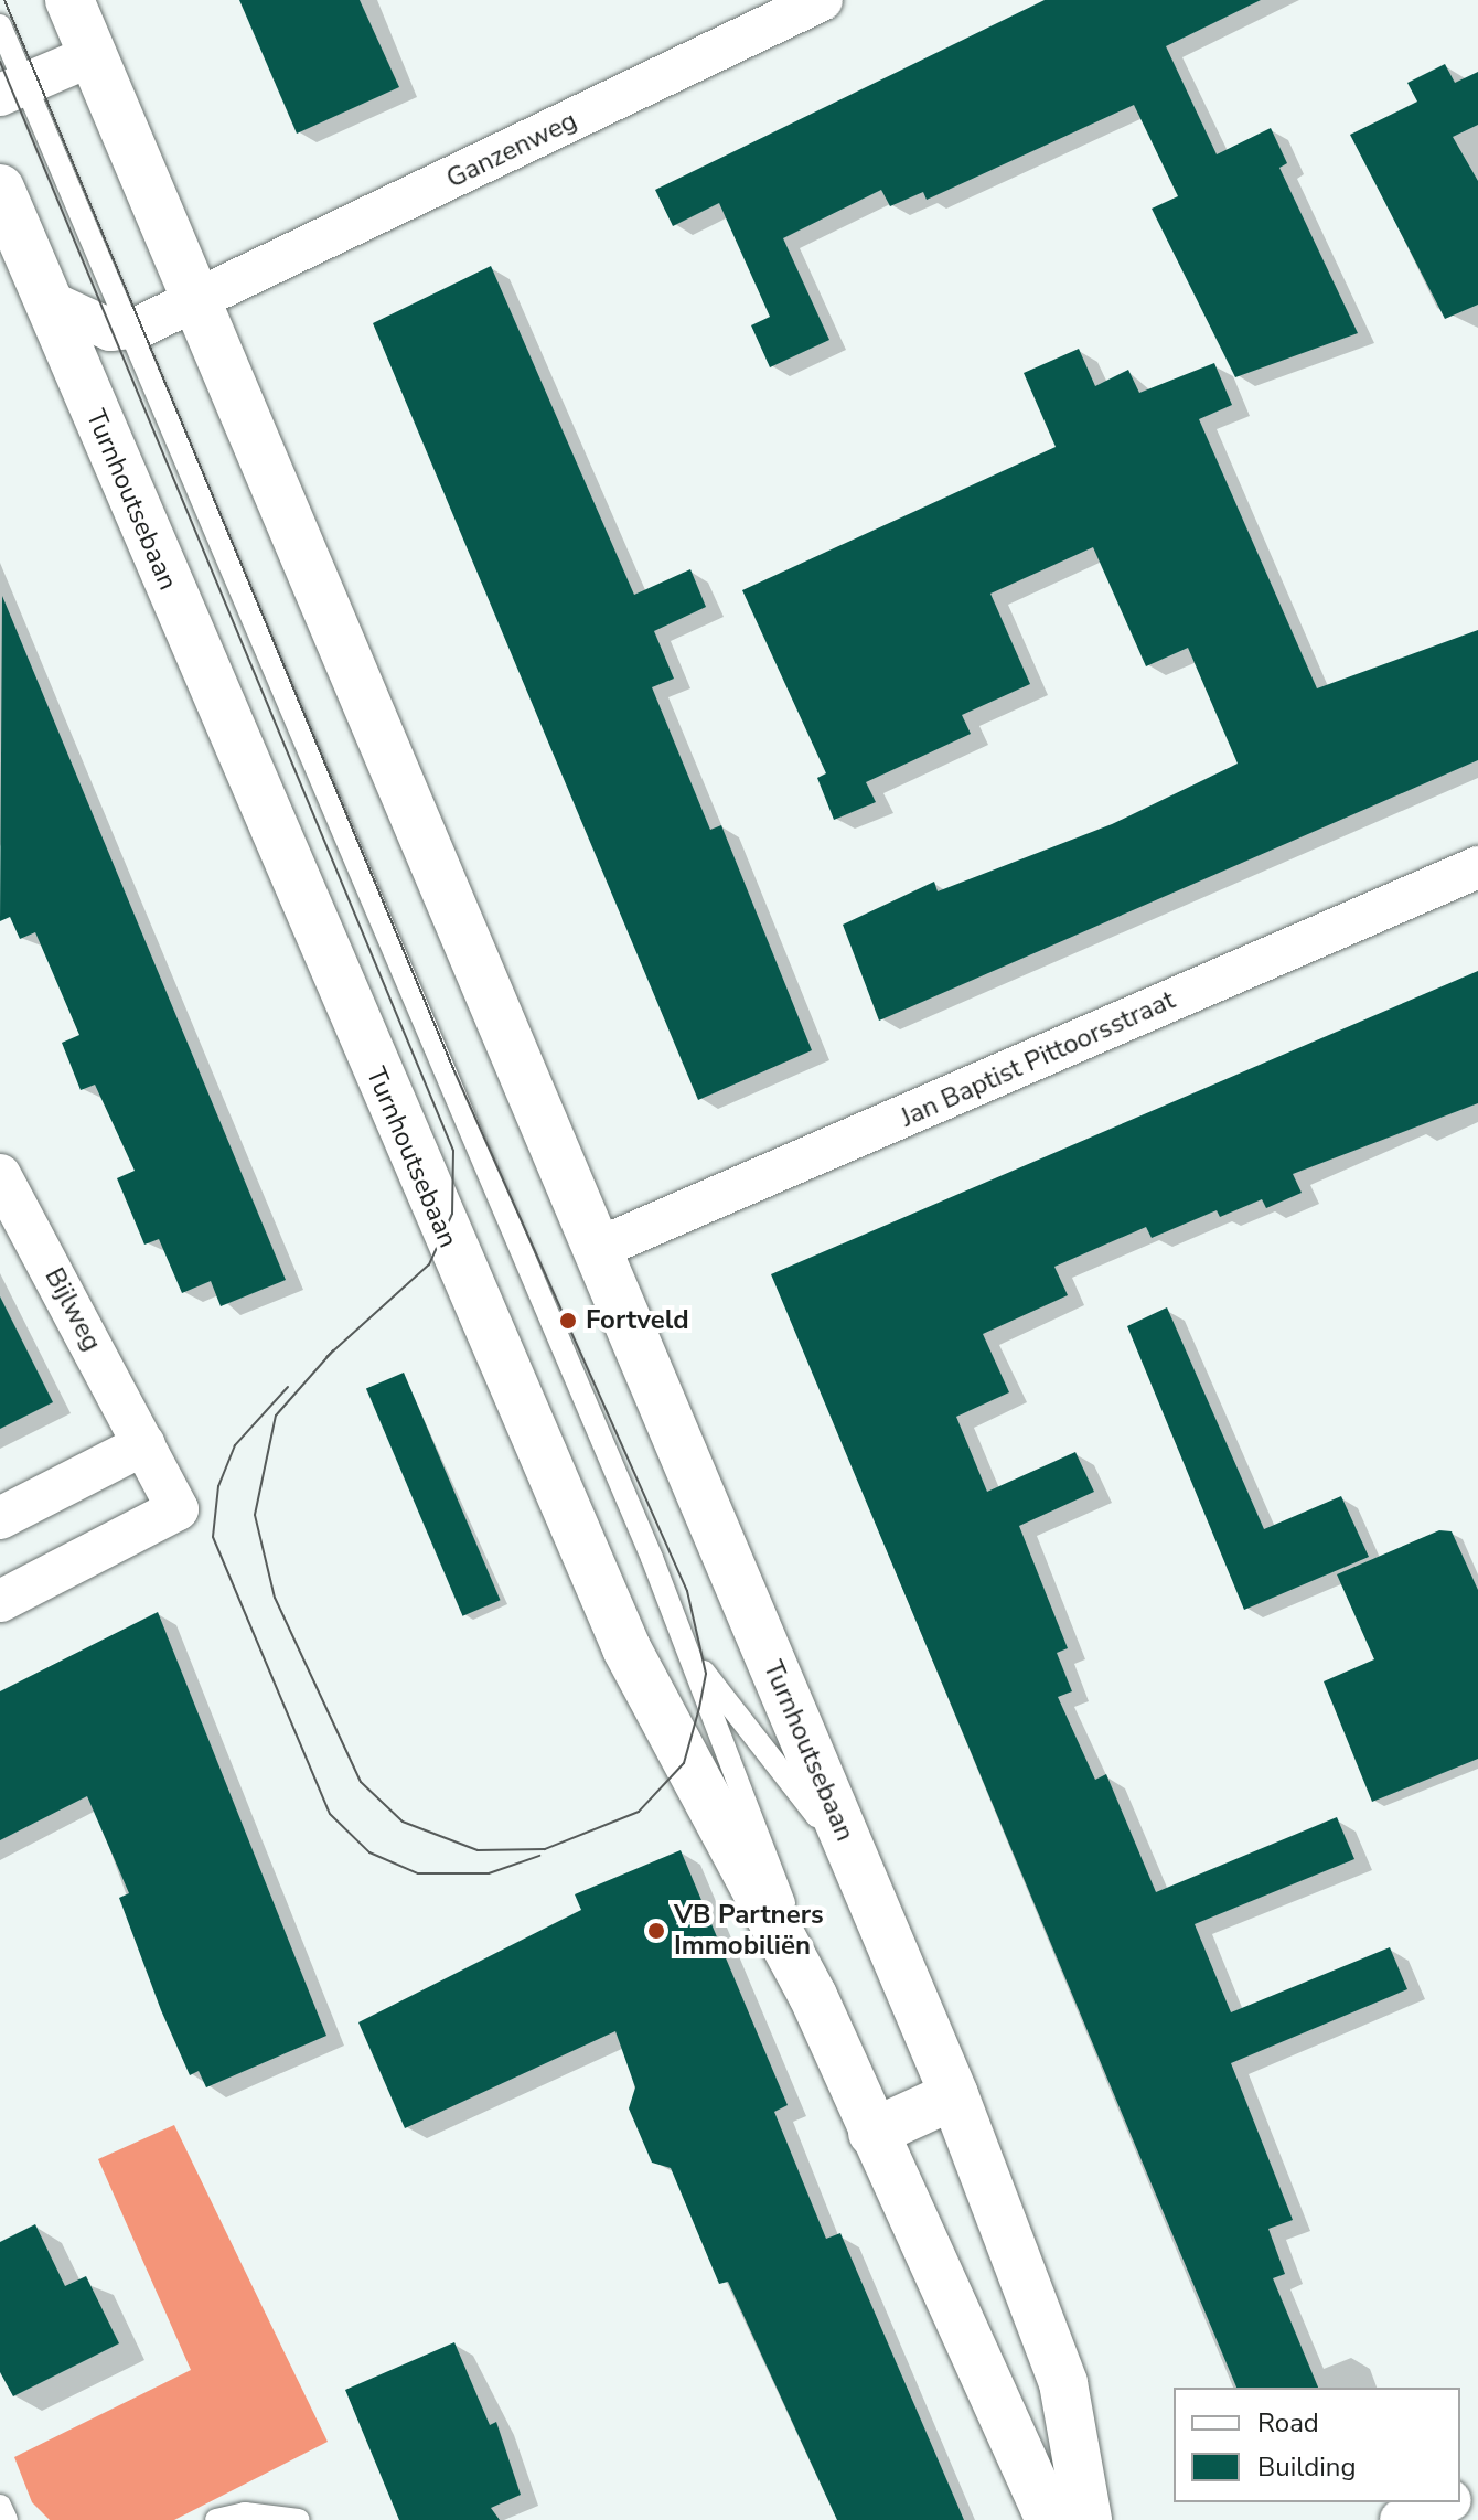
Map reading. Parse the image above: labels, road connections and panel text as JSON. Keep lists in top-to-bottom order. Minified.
{"streets":{"main road":["Turnhoutsebaan"],"street":["Ganzenweg","Jan Baptist Pittoorsstraat","Bijlweg"]},"crossings":[["Ganzenweg","Turnhoutsebaan"],["Turnhoutsebaan","Jan Baptist Pittoorsstraat"]],"places":["Fortveld","VB Partners Immobiliën"],"legend":["Road","Building"]}
